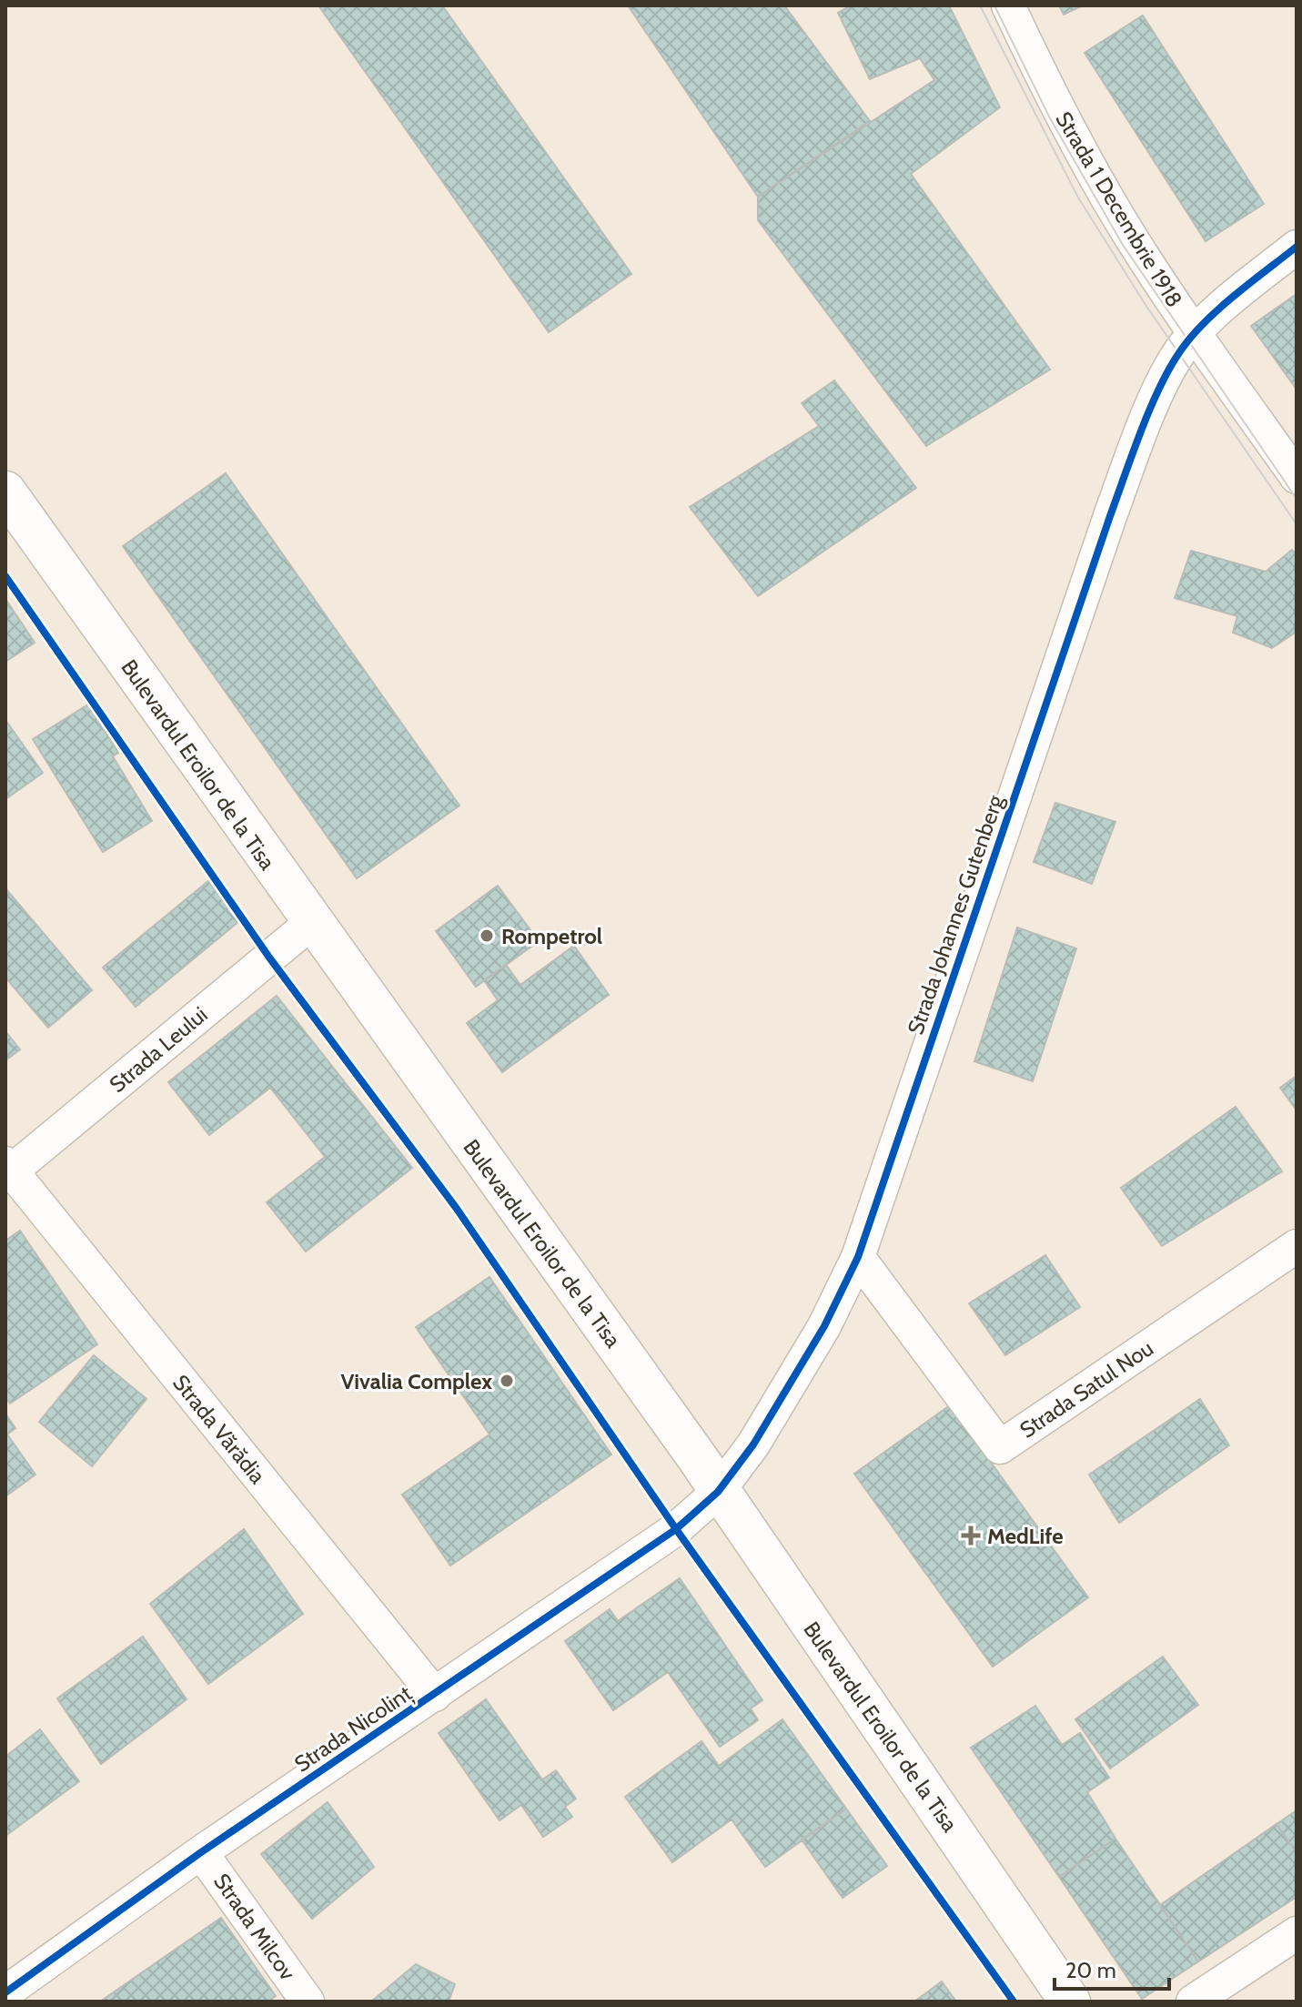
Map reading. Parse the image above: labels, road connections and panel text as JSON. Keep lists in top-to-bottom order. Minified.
{"streets":{"street":["Strada 1 Decembrie 1918","Bulevardul Eroilor de la Tisa","Strada Johannes Gutenberg","Strada Leului","Strada Satul Nou","Strada Vărădia","Strada Nicolinț","Strada Milcov"]},"crossings":[["Strada 1 Decembrie 1918","Strada Johannes Gutenberg"],["Bulevardul Eroilor de la Tisa","Strada Johannes Gutenberg"],["Bulevardul Eroilor de la Tisa","Strada Leului"],["Bulevardul Eroilor de la Tisa","Strada Nicolinț"],["Strada Johannes Gutenberg","Strada Satul Nou"],["Strada Johannes Gutenberg","Strada Nicolinț"],["Strada Leului","Strada Vărădia"],["Strada Vărădia","Strada Nicolinț"],["Strada Nicolinț","Strada Milcov"]],"places":{"other":["Rompetrol","Vivalia Complex"],"health":["MedLife"]},"scale_bar":"20 m"}
